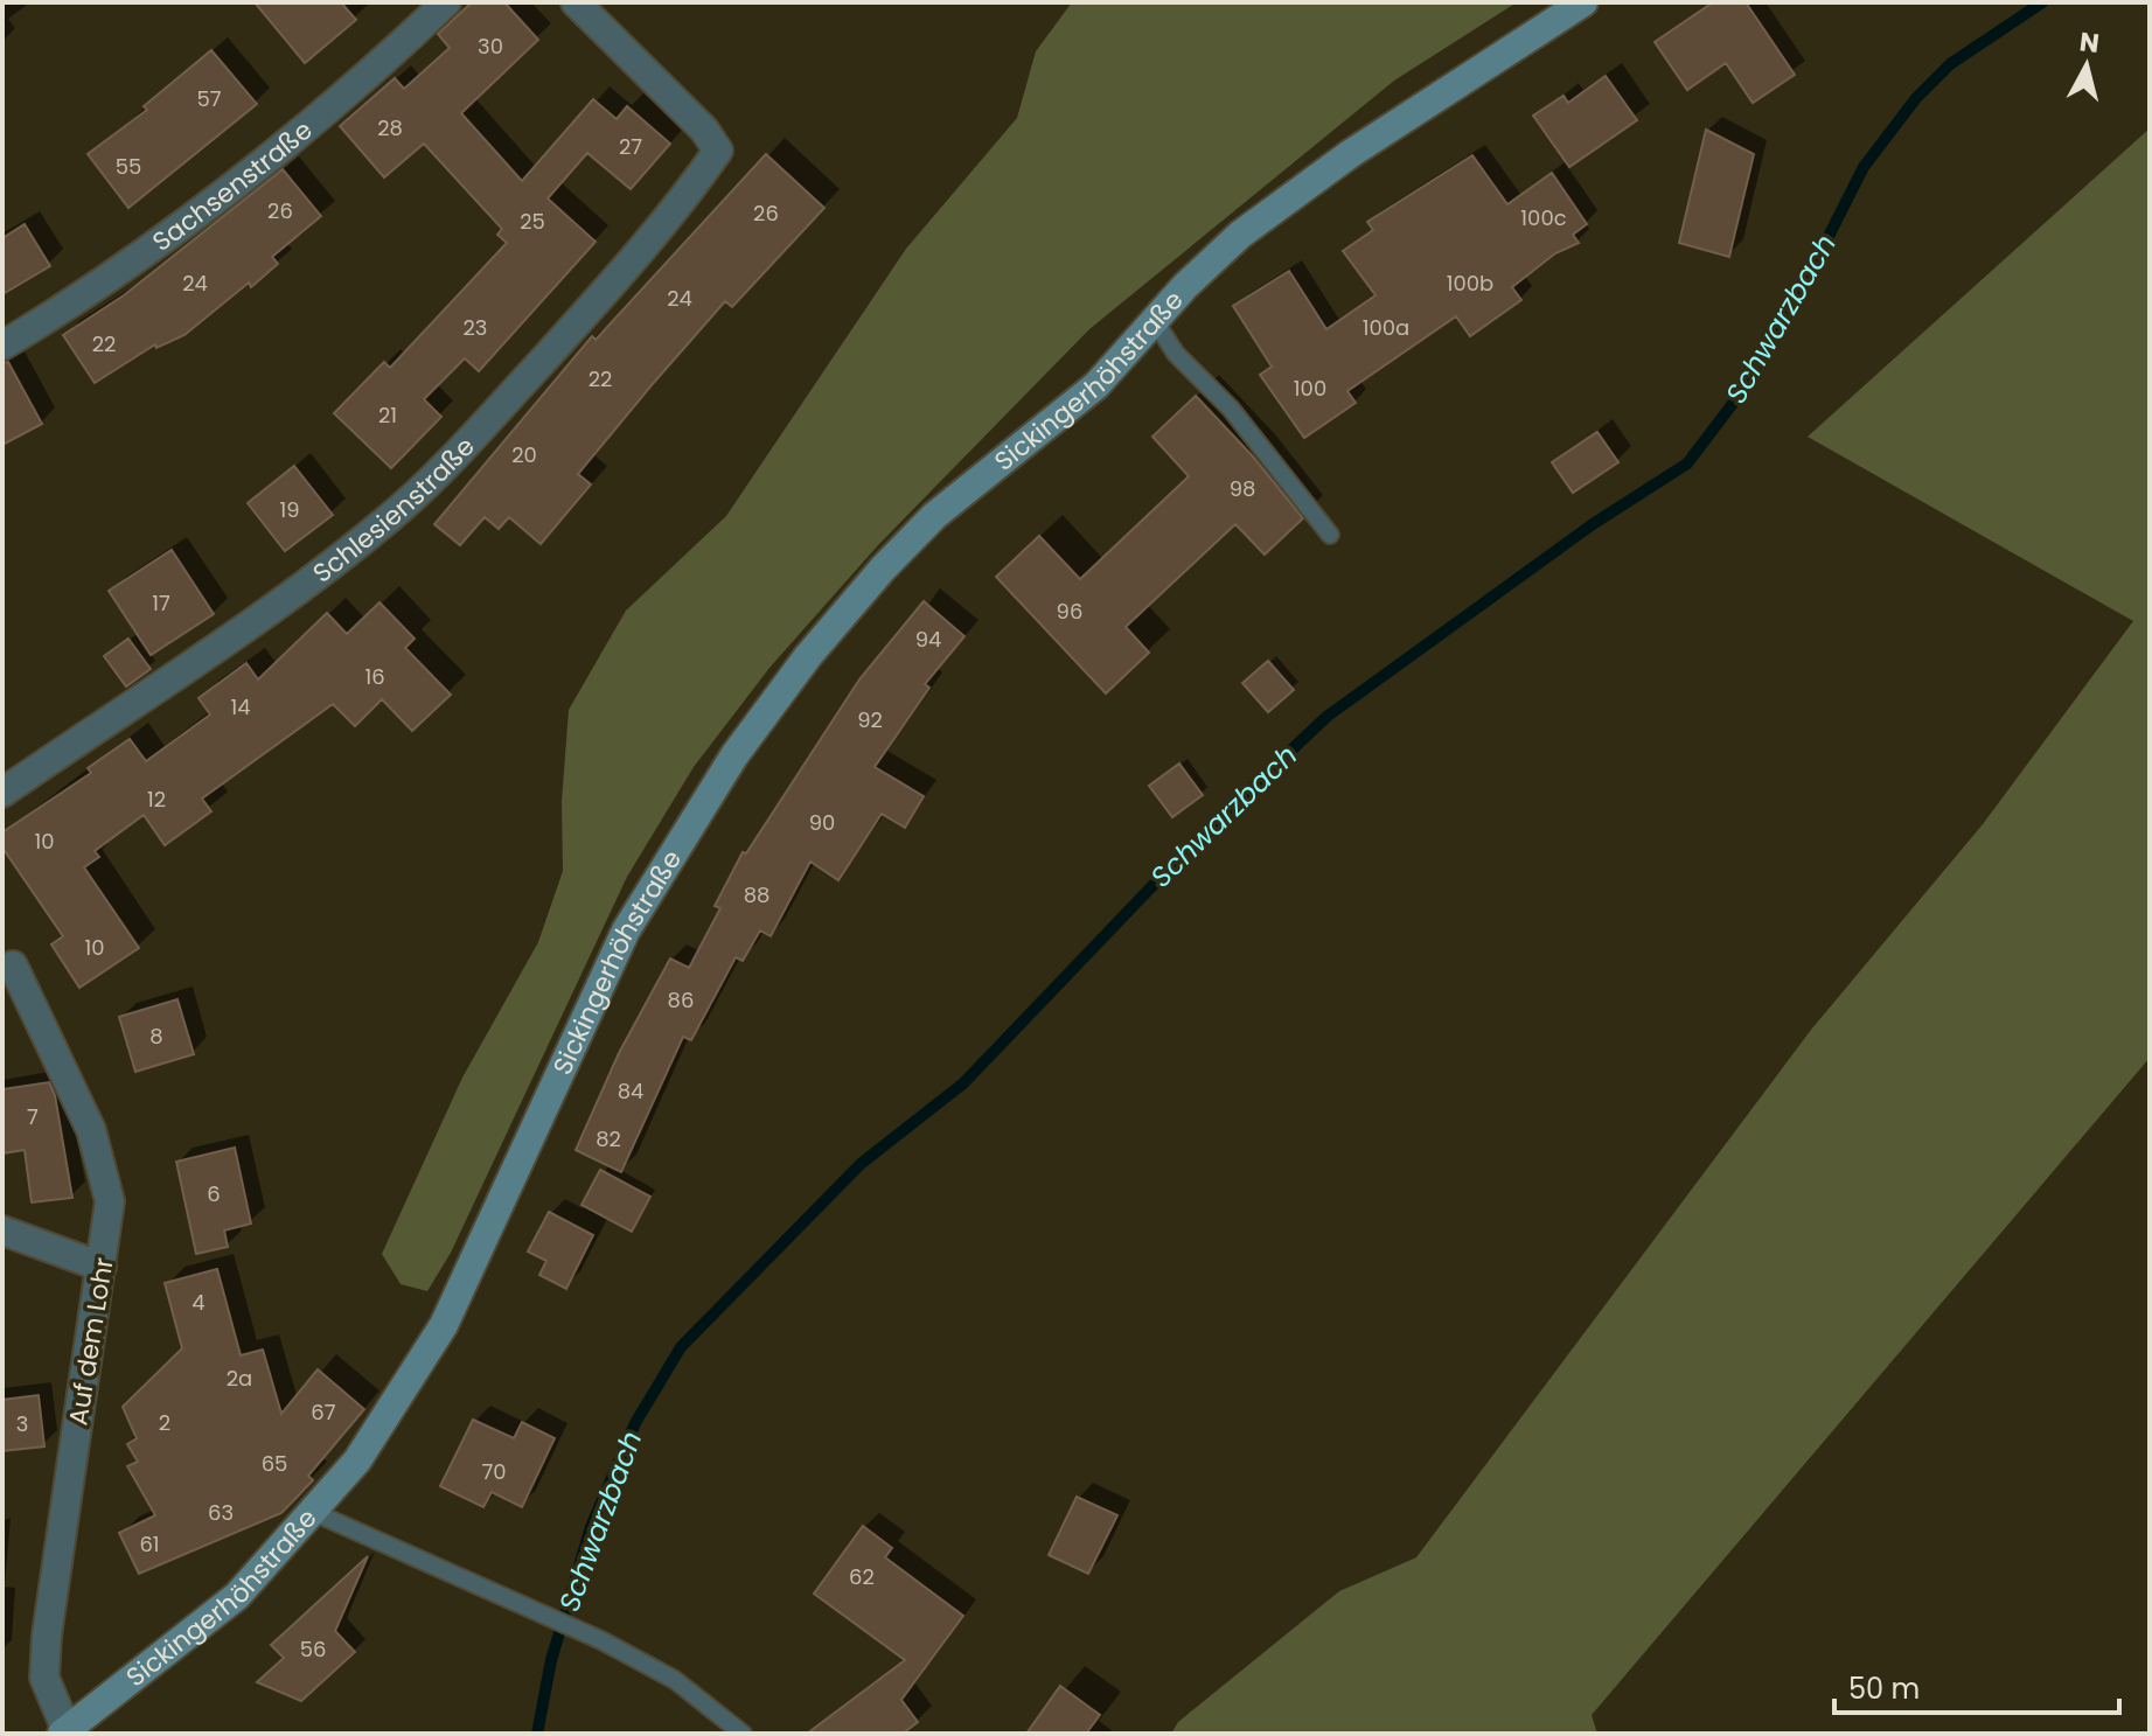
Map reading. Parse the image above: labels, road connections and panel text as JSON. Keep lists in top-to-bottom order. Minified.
{"streets":{"main road":["Sickingerhöhstraße"],"street":["Sachsenstraße","Schlesienstraße","Auf dem Lohr"]},"crossings":[["Sickingerhöhstraße","Auf dem Lohr"]],"water":["Schwarzbach"],"house_numbers":["30","57","28","27","55","26","26","100c","25","24","100b","24","23","100a","22","22","100","21","20","98","19","17","96","94","16","14","92","12","90","10","88","10","86","8","84","7","82","6","4","2a","67","2","3","65","70","63","61","62","56"],"scale_bar":"50 m","north":"top"}
